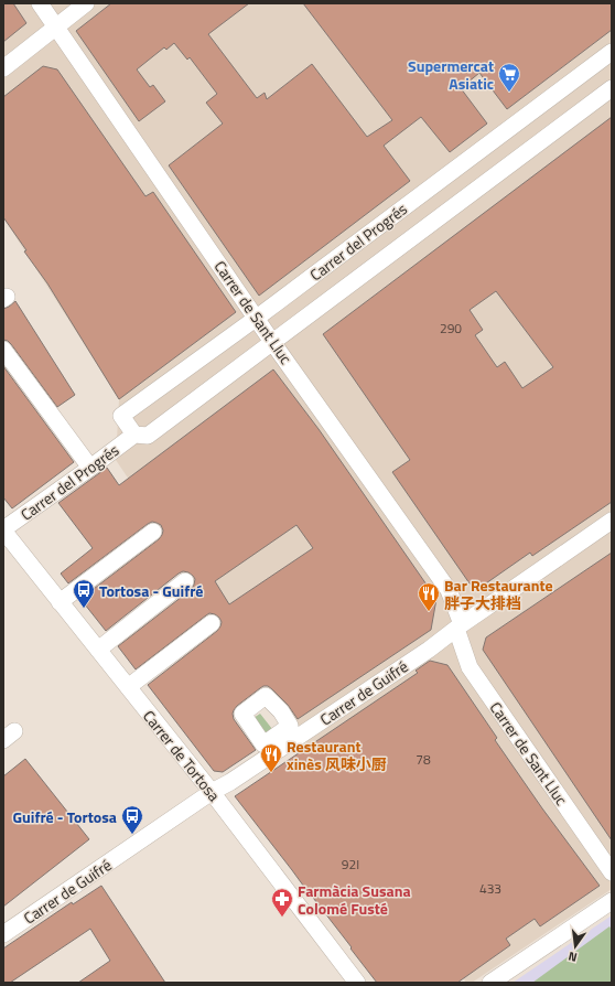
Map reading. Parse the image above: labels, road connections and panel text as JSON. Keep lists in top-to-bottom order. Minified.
{"streets":{"street":["Carrer del Progrés","Carrer de Sant Lluc","Carrer de Guifré","Carrer de Tortosa"]},"crossings":[["Carrer del Progrés","Carrer de Sant Lluc"],["Carrer del Progrés","Carrer de Tortosa"],["Carrer de Sant Lluc","Carrer de Guifré"],["Carrer de Guifré","Carrer de Tortosa"]],"places":{"supermarket":["Supermercat Asiatic"],"bus stop":["Tortosa - Guifré","Guifré - Tortosa"],"restaurant":["Bar Restaurante 胖子大排档","Restaurant xinès 风味小厨"],"pharmacy":["Farmàcia Susana Colomé Fusté"]},"house_numbers":["290","78","92I","433"],"north":"bottom"}
